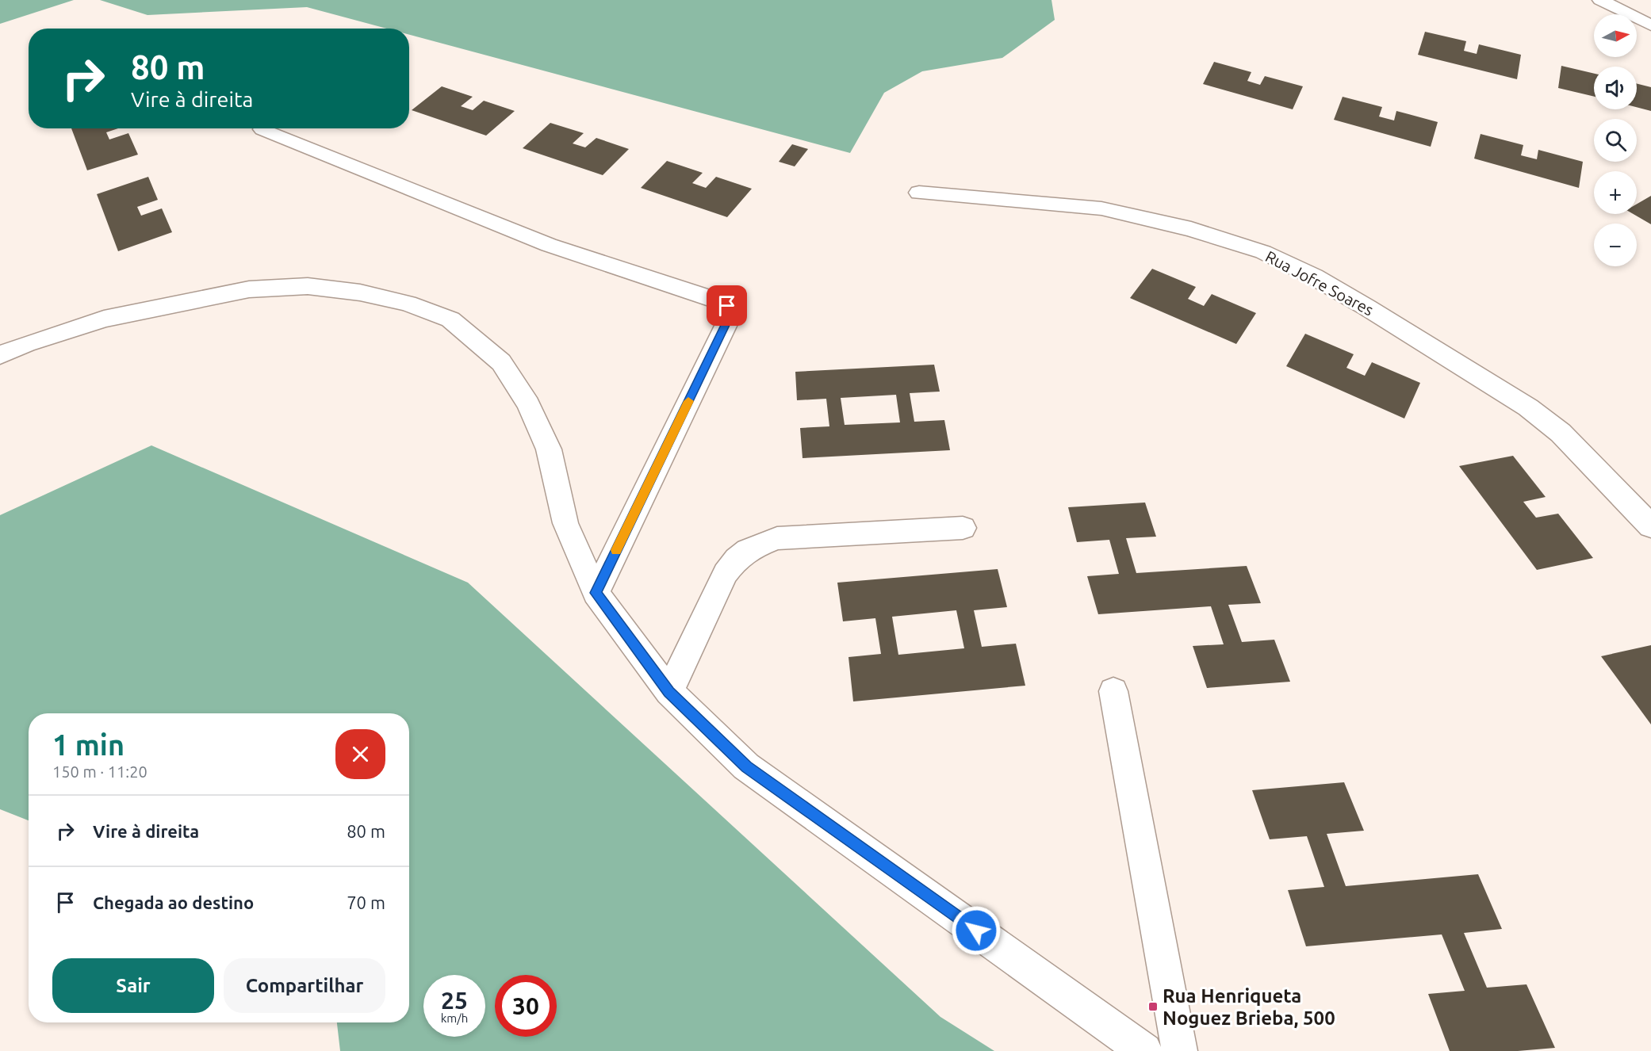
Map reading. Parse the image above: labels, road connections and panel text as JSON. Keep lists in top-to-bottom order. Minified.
{"streets":{"street":["Rua Jofre Soares"]},"places":{"transit":["Rua Henriqueta Noguez Brieba, 500"]},"north":"right","page":{"map_buttons":["+","−"],"turn":["80 m","Vire à direita"],"heading":["1 min","150 m · 11:20"],"list":[{"name":"Vire à direita","value":"80 m"},{"name":"Chegada ao destino","value":"70 m"}],"buttons":["Sair","Compartilhar"],"speed":"25 km/h","limit":"30"}}
